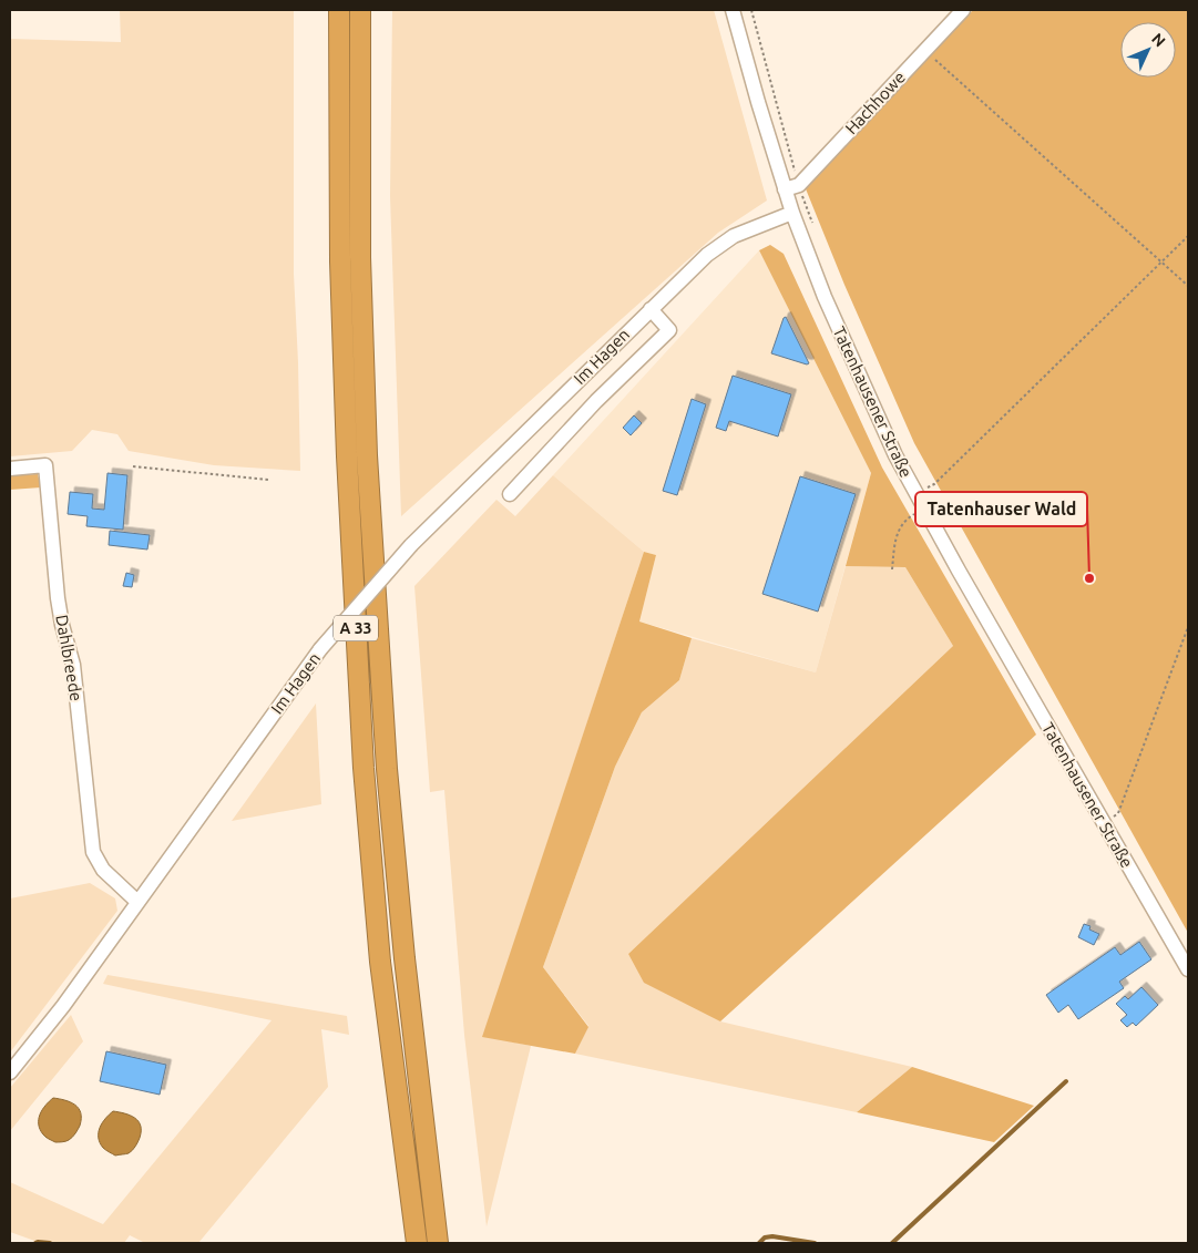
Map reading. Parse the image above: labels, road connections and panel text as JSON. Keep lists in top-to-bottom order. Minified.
{"streets":{"highway":["A 33"],"street":["Hachhowe","Im Hagen","Tatenhausener Straße","Dahlbreede"]},"crossings":[["Hachhowe","Tatenhausener Straße"],["Im Hagen","Tatenhausener Straße"],["Im Hagen","Dahlbreede"]],"places":["Tatenhauser Wald"],"north":"top right"}
